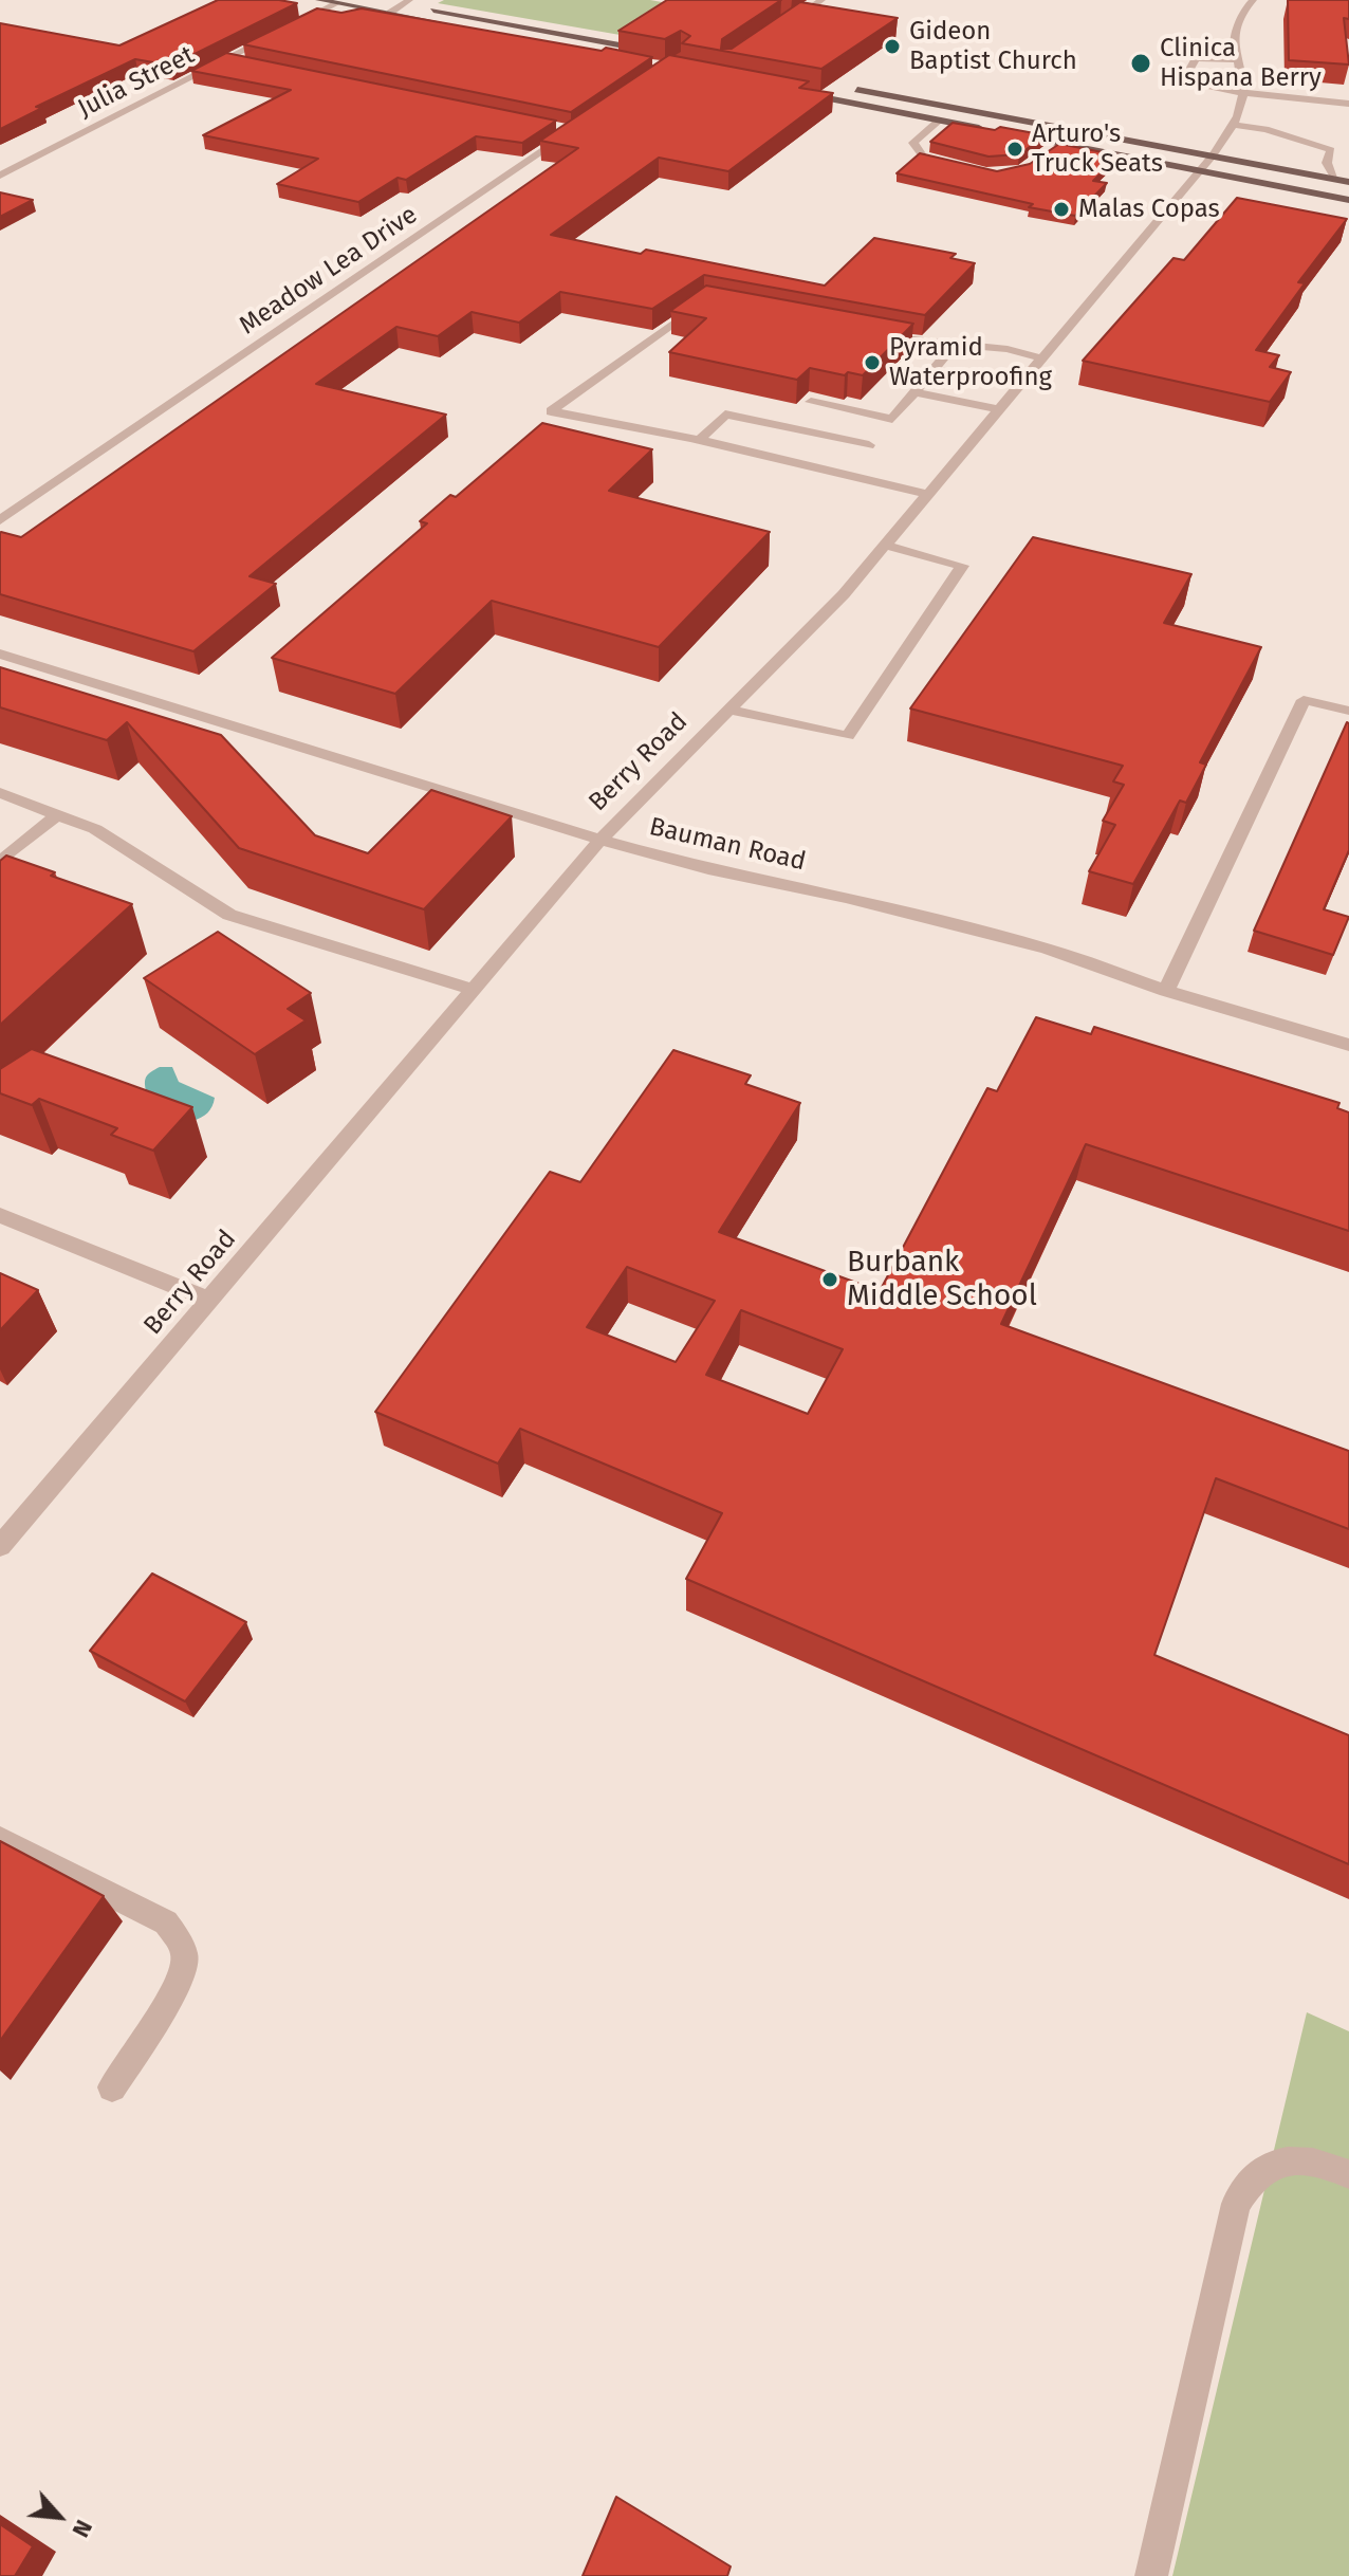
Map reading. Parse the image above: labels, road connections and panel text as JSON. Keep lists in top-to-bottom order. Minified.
{"streets":{"street":["Julia Street","Meadow Lea Drive","Berry Road","Bauman Road"]},"crossings":[["Berry Road","Bauman Road"]],"places":["Gideon Baptist Church","Clinica Hispana Berry","Arturo's Truck Seats","Malas Copas","Pyramid Waterproofing","Burbank Middle School"],"north":"bottom right"}
